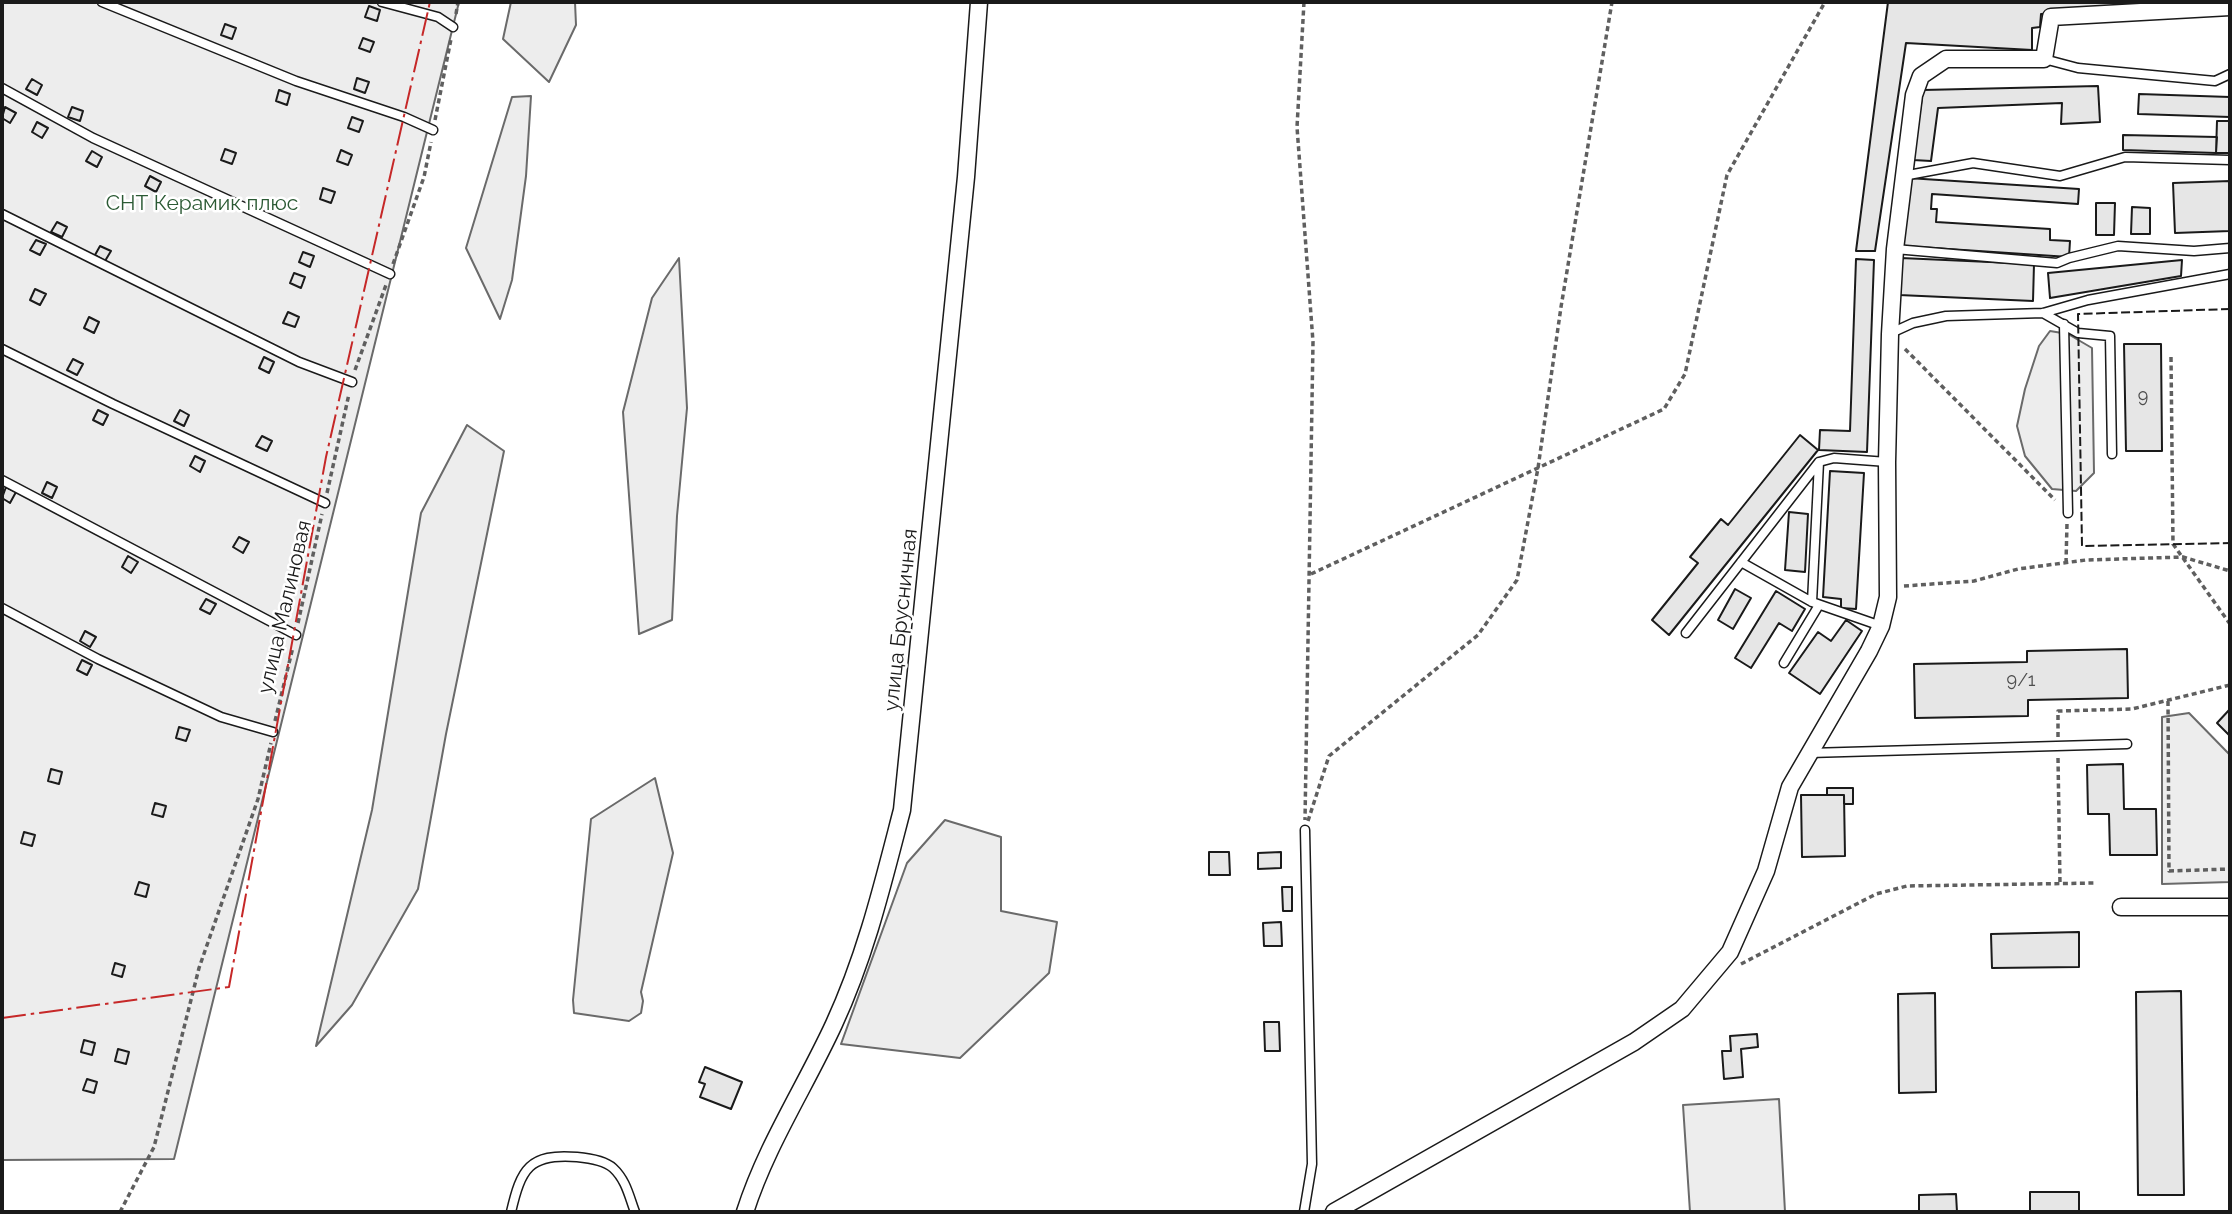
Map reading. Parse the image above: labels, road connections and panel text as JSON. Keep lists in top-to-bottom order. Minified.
{"streets":{"street":["улица Брусничная"],"path":["улица Малиновая"]},"parks":["СНТ Керамик плюс"],"house_numbers":["9","9/1"]}
